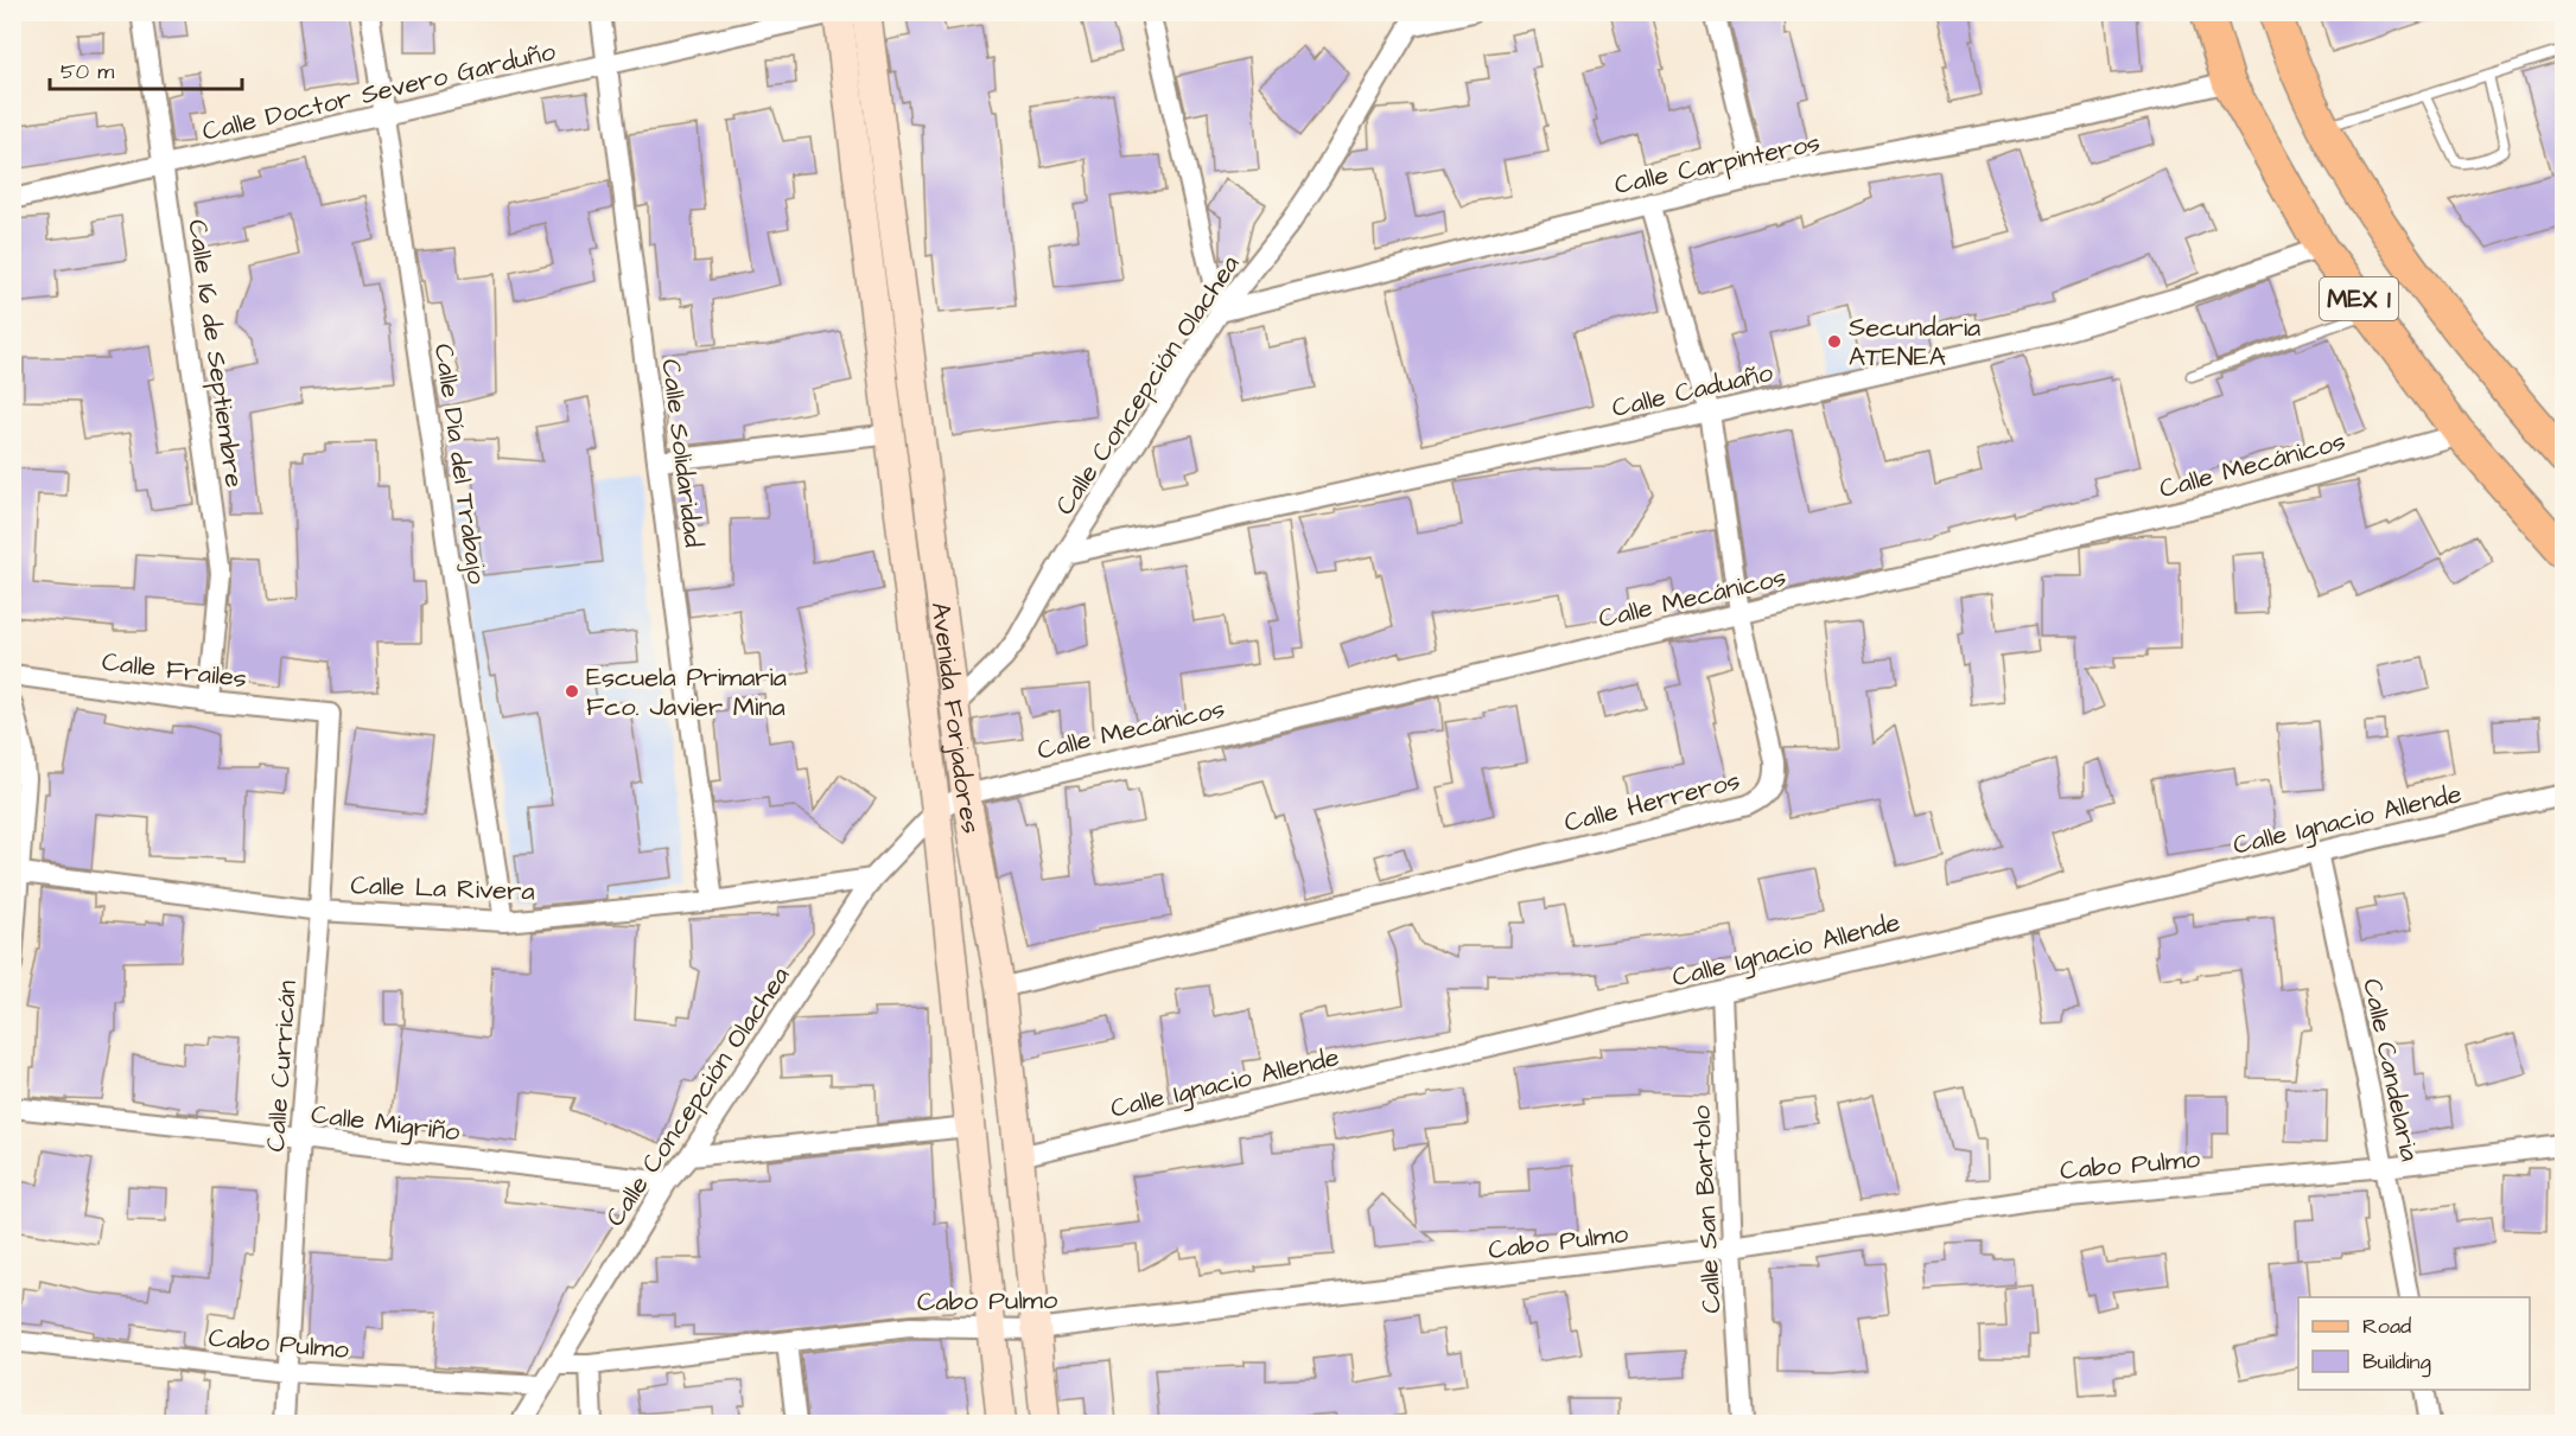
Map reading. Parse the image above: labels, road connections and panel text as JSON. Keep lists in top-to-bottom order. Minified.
{"streets":{"main road":["MEX 1","Avenida Forjadores"],"street":["Calle Doctor Severo Garduño","Calle Carpinteros","Calle 16 de Septiembre","Calle Concepción Olachea","Calle Caduaño","Calle Solidaridad","Calle Día del Trabajo","Calle Mecánicos","Calle Frailes","Calle Herreros","Calle Ignacio Allende","Calle La Rivera","Calle Curricán","Calle Candelaria","Calle Migriño","Cabo Pulmo","Calle San Bartolo"]},"crossings":[["Calle Doctor Severo Garduño","Calle 16 de Septiembre"],["Calle Doctor Severo Garduño","Calle Solidaridad"],["Calle Doctor Severo Garduño","Calle Día del Trabajo"],["Calle Doctor Severo Garduño","Avenida Forjadores"],["Calle Carpinteros","MEX 1"],["Calle Carpinteros","Calle Concepción Olachea"],["Calle Carpinteros","Calle Herreros"],["MEX 1","Calle Caduaño"],["MEX 1","Calle Mecánicos"],["Calle 16 de Septiembre","Calle Frailes"],["Calle Concepción Olachea","Calle Caduaño"],["Calle Concepción Olachea","Calle Mecánicos"],["Calle Concepción Olachea","Avenida Forjadores"],["Calle Concepción Olachea","Calle La Rivera"],["Calle Concepción Olachea","Calle Migriño"],["Calle Concepción Olachea","Cabo Pulmo"],["Calle Caduaño","Calle Herreros"],["Calle Solidaridad","Calle La Rivera"],["Calle Día del Trabajo","Calle La Rivera"],["Calle Mecánicos","Avenida Forjadores"],["Calle Mecánicos","Calle Herreros"],["Calle Frailes","Calle Curricán"],["Avenida Forjadores","Calle Herreros"],["Avenida Forjadores","Calle Ignacio Allende"],["Avenida Forjadores","Cabo Pulmo"],["Calle Ignacio Allende","Calle Candelaria"],["Calle Ignacio Allende","Calle San Bartolo"],["Calle La Rivera","Calle Curricán"],["Calle Curricán","Calle Migriño"],["Calle Curricán","Cabo Pulmo"],["Calle Candelaria","Cabo Pulmo"],["Cabo Pulmo","Calle San Bartolo"]],"places":["Secundaria ATENEA","Escuela Primaria Fco. Javier Mina"],"legend":["Road","Building"],"scale_bar":"50 m"}
